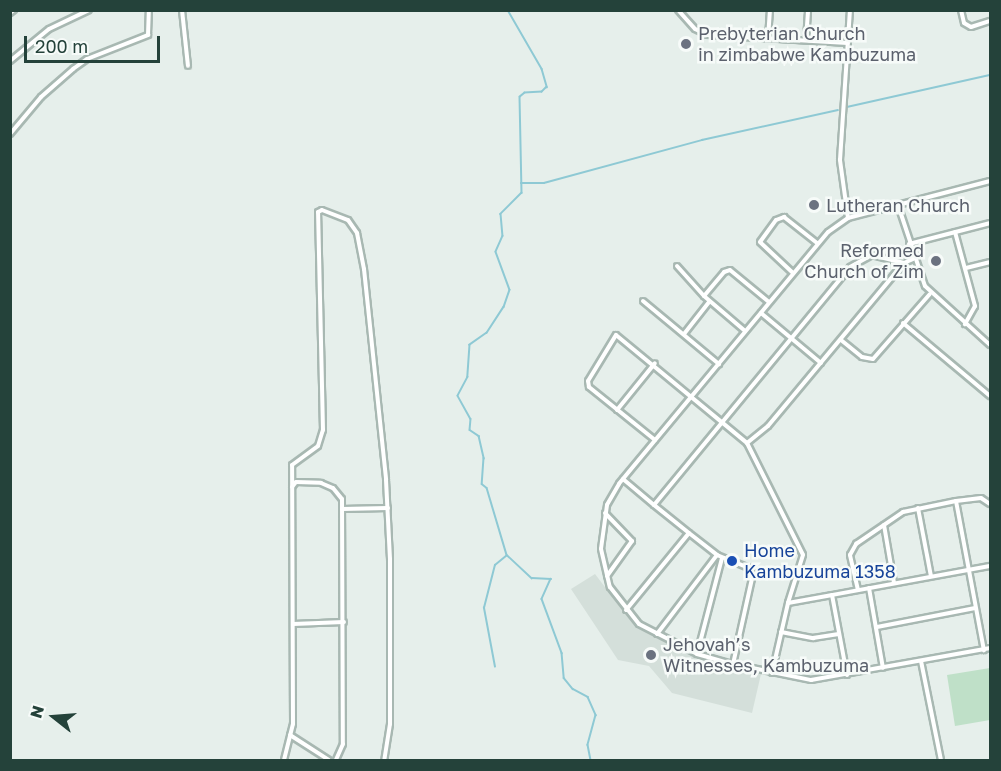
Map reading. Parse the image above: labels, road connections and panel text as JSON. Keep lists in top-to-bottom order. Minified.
{"places":["Prebyterian Church in zimbabwe Kambuzuma","Lutheran Church","Reformed Church of Zim","Home Kambuzuma 1358","Jehovah’s Witnesses, Kambuzuma"],"scale_bar":"200 m","north":"left"}
